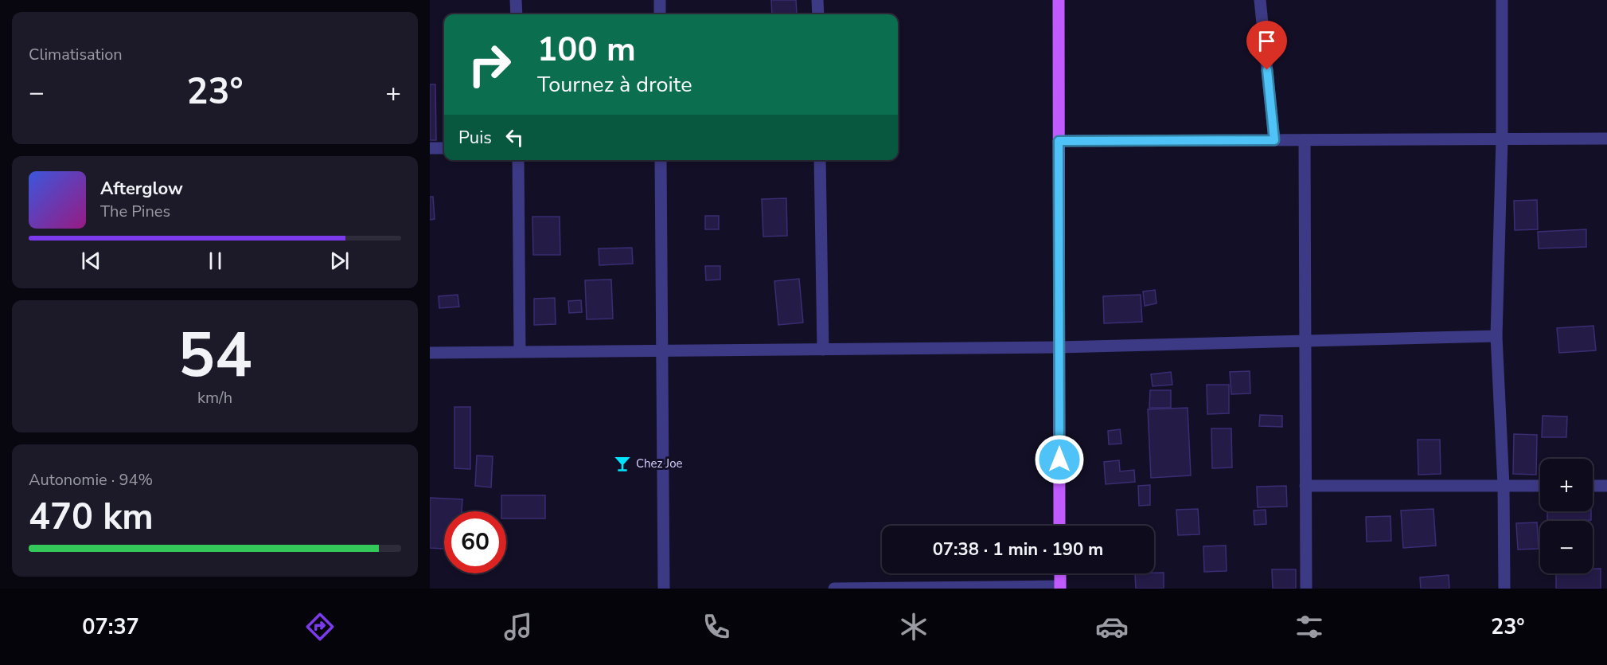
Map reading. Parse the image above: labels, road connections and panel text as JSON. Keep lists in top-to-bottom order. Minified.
{"places":{"bar":["Chez Joe"]},"page":{"tile":["Climatisation",["54","km/h"],["Autonomie · 94%","470 km"]],"turn":["100 m","Tournez à droite"],"heat":["−","23°","+"],"then":"Puis","song":["Afterglow","The Pines"],"map_buttons":["+","−"],"limit":"60","trip":"07:38 · 1 min · 190 m","tabs":["07:37","23°"]}}
